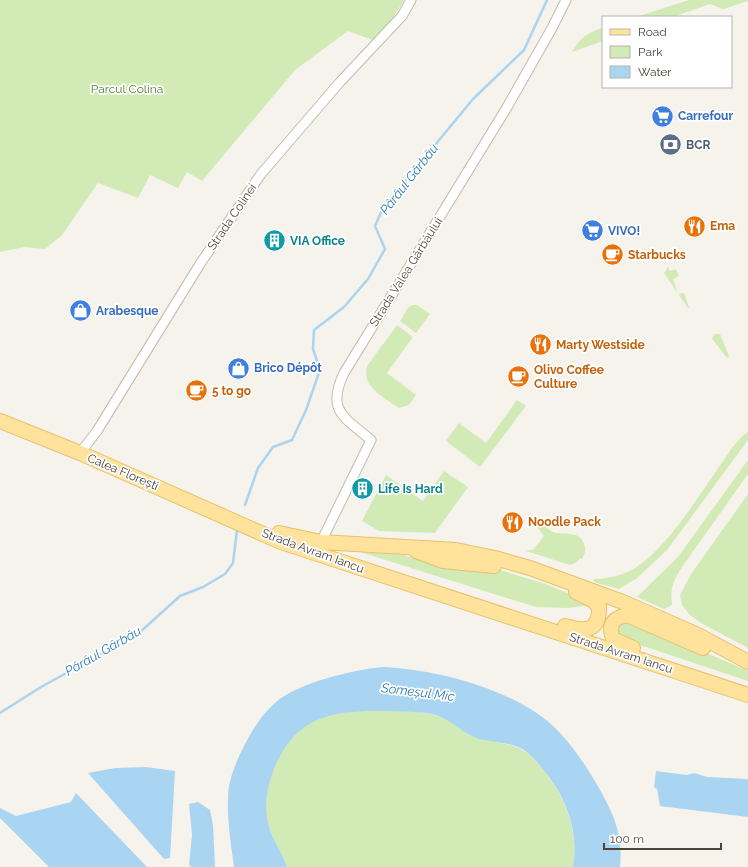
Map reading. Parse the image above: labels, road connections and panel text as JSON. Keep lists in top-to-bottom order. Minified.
{"streets":{"main road":["Calea Florești","Strada Avram Iancu"],"street":["Strada Colinei","Strada Valea Gârbăului"]},"crossings":[["Strada Colinei","Calea Florești"],["Strada Valea Gârbăului","Strada Avram Iancu"],["Calea Florești","Strada Avram Iancu"]],"water":["Pârâul Gârbău","Someșul Mic"],"parks":["Parcul Colina"],"places":{"supermarket":["Carrefour","VIVO!"],"bank":["BCR"],"restaurant":["Ema","Marty Westside","Noodle Pack"],"building":["VIA Office","Life Is Hard"],"cafe":["Starbucks","Olivo Coffee Culture","5 to go"],"shop":["Arabesque","Brico Dépôt"]},"legend":["Road","Park","Water"],"scale_bar":"100 m"}
